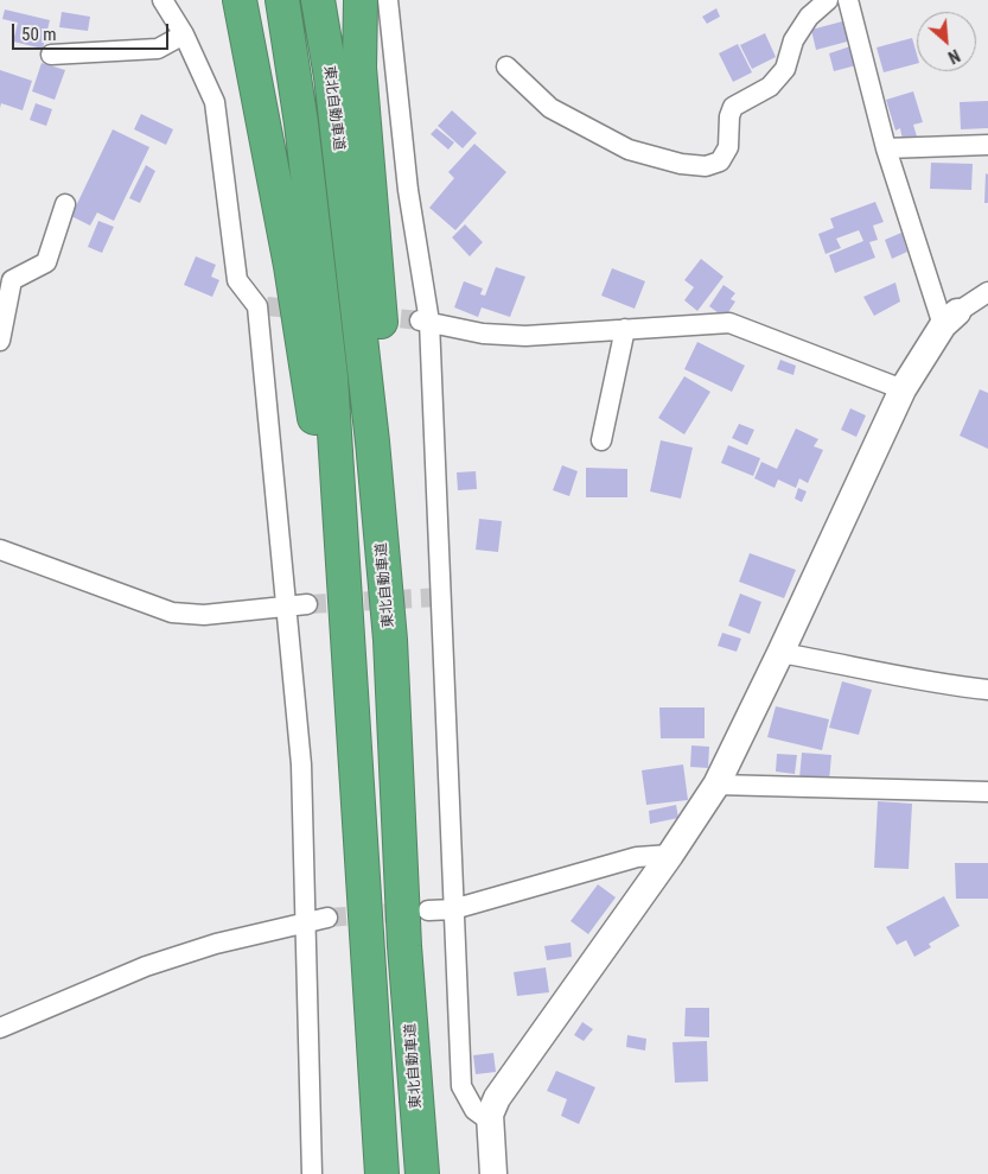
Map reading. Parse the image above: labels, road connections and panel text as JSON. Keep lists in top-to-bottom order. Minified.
{"streets":{"highway":["東北自動車道"]},"scale_bar":"50 m","north":"bottom right"}
